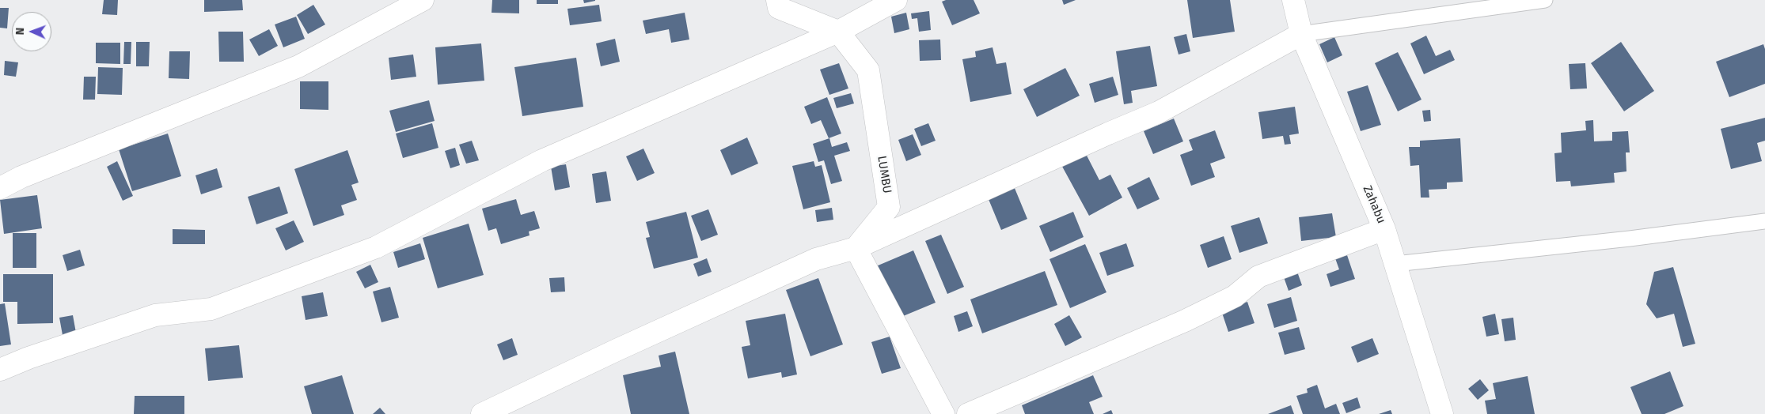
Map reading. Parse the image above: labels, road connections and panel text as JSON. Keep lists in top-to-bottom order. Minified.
{"streets":{"street":["LUMBU","Zahabu"]},"north":"left"}
